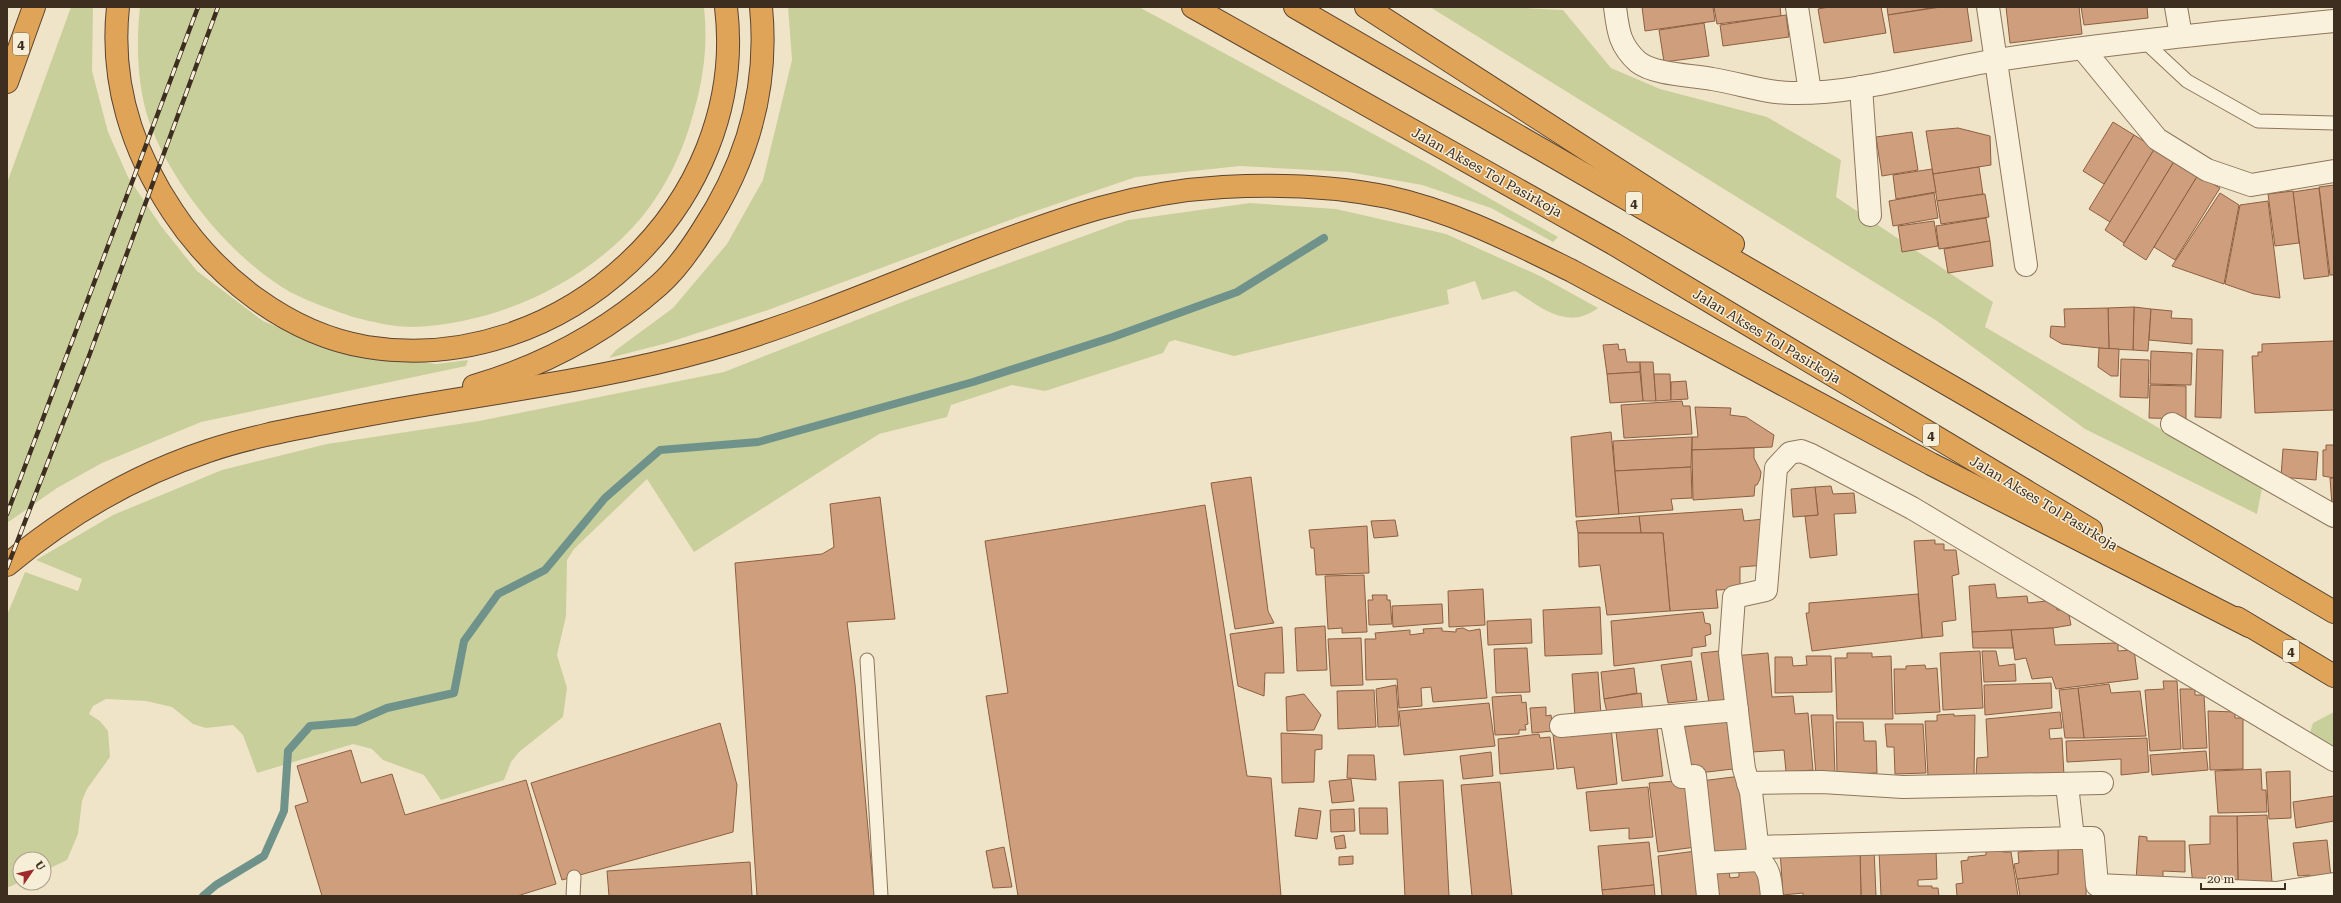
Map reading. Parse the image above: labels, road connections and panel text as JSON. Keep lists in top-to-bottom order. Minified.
{"streets":{"highway":["4","Jalan Akses Tol Pasirkoja"]},"scale_bar":"20 m","north":"top right"}
